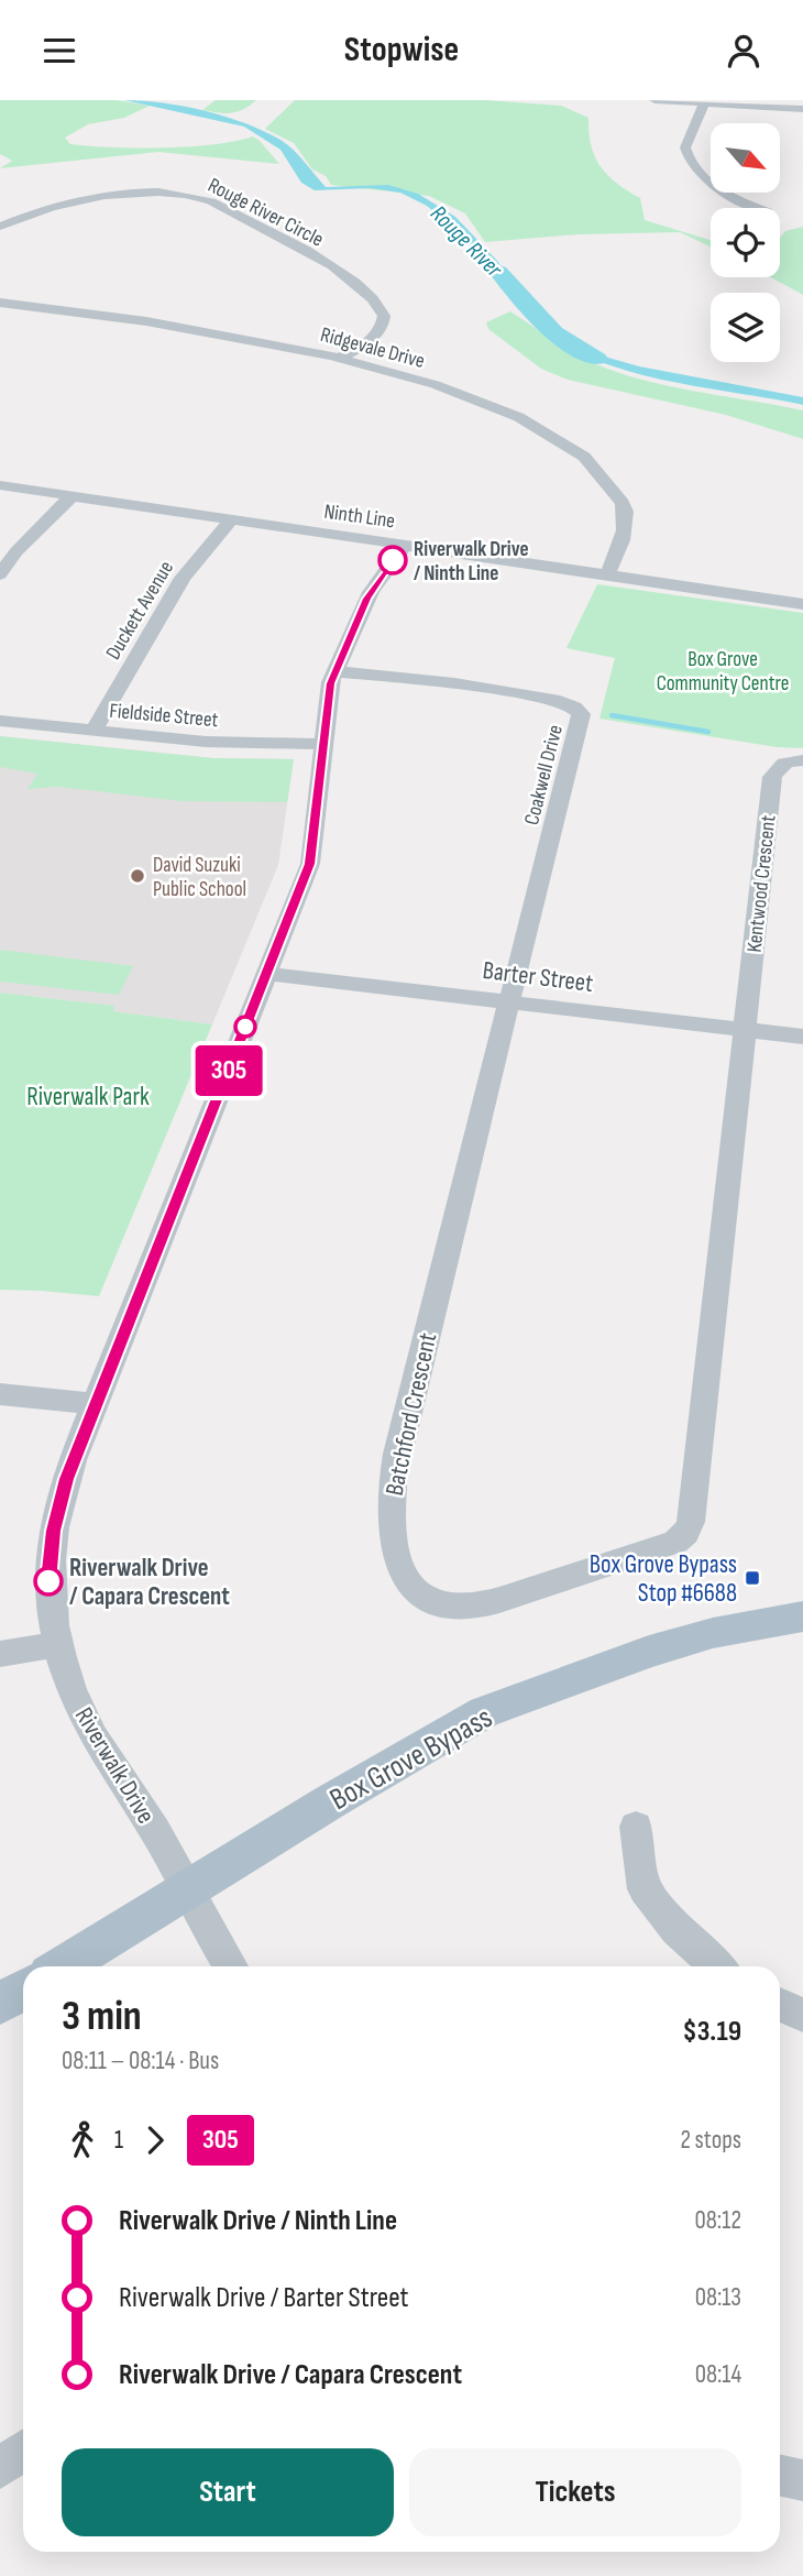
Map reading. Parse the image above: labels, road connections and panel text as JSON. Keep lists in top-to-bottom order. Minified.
{"streets":{"main road":["Box Grove Bypass"],"street":["Rouge River Circle","Ridgevale Drive","Ninth Line","Duckett Avenue","Fieldside Street","Coakwell Drive","Kentwood Crescent","Barter Street","Batchford Crescent","Riverwalk Drive"]},"crossings":[["Rouge River Circle","Ridgevale Drive"],["Ridgevale Drive","Ninth Line"],["Ninth Line","Duckett Avenue"],["Ninth Line","Riverwalk Drive"],["Duckett Avenue","Fieldside Street"],["Fieldside Street","Riverwalk Drive"],["Coakwell Drive","Barter Street"],["Coakwell Drive","Batchford Crescent"],["Coakwell Drive","Riverwalk Drive"],["Kentwood Crescent","Barter Street"],["Kentwood Crescent","Batchford Crescent"],["Barter Street","Batchford Crescent"],["Barter Street","Riverwalk Drive"],["Box Grove Bypass","Riverwalk Drive"]],"water":["Rouge River"],"parks":["Box Grove Community Centre","Riverwalk Park"],"places":{"other":["Riverwalk Drive / Ninth Line","David Suzuki Public School","Riverwalk Drive / Capara Crescent"],"transit":["Box Grove Bypass Stop #6688"]},"lines":["bus line 305"],"north":"bottom right","page":{"header":"Stopwise","on_map":"305","heading":["3 min","08:11 – 08:14 · Bus","$3.19"],"legs":["1","305","2 stops"],"list":[{"name":"Riverwalk Drive / Ninth Line","value":"08:12"},{"name":"Riverwalk Drive / Barter Street","value":"08:13"},{"name":"Riverwalk Drive / Capara Crescent","value":"08:14"}],"buttons":["Start","Tickets"]}}
